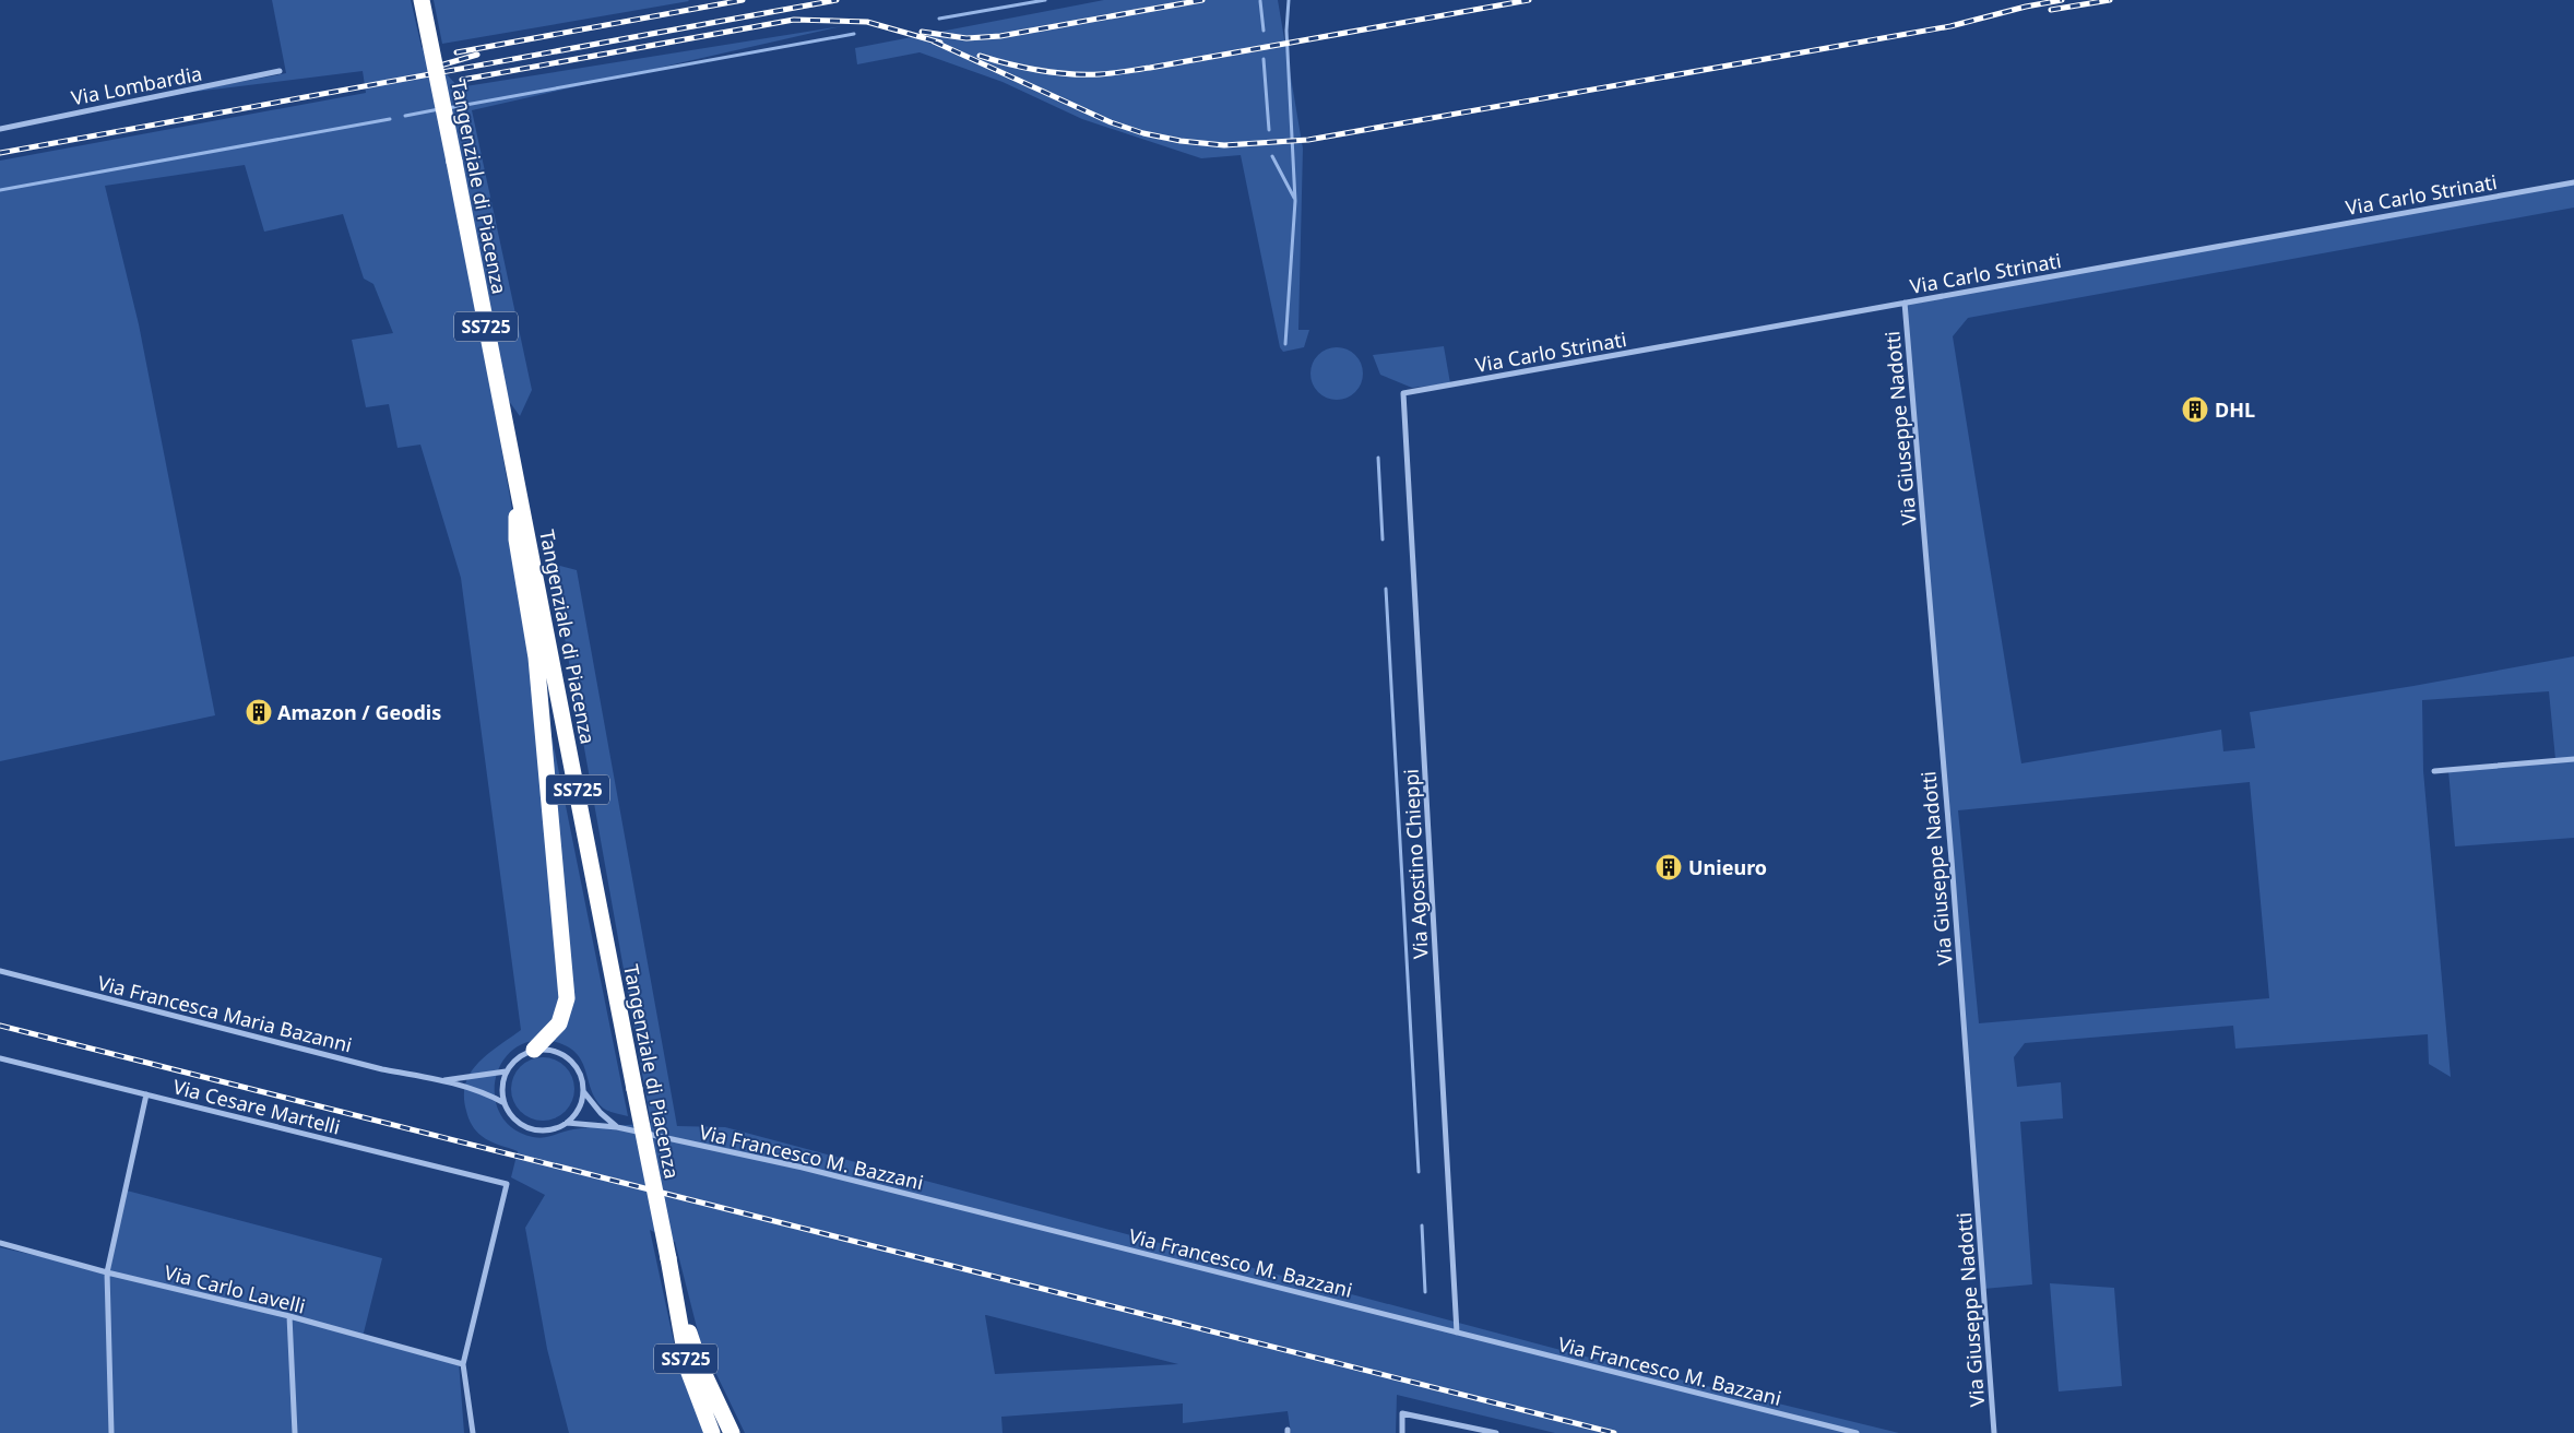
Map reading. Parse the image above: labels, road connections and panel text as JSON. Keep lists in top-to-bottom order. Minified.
{"streets":{"highway":["Tangenziale di Piacenza","SS725"],"street":["Via Lombardia","Via Carlo Strinati","Via Giuseppe Nadotti","Via Agostino Chieppi","Via Francesca Maria Bazanni","Via Cesare Martelli","Via Francesco M. Bazzani","Via Carlo Lavelli"]},"crossings":[["Via Carlo Strinati","Via Giuseppe Nadotti"],["Via Carlo Strinati","Via Agostino Chieppi"],["Via Agostino Chieppi","Via Francesco M. Bazzani"],["Via Cesare Martelli","Via Carlo Lavelli"]],"places":{"building":["DHL","Amazon / Geodis","Unieuro"]}}
